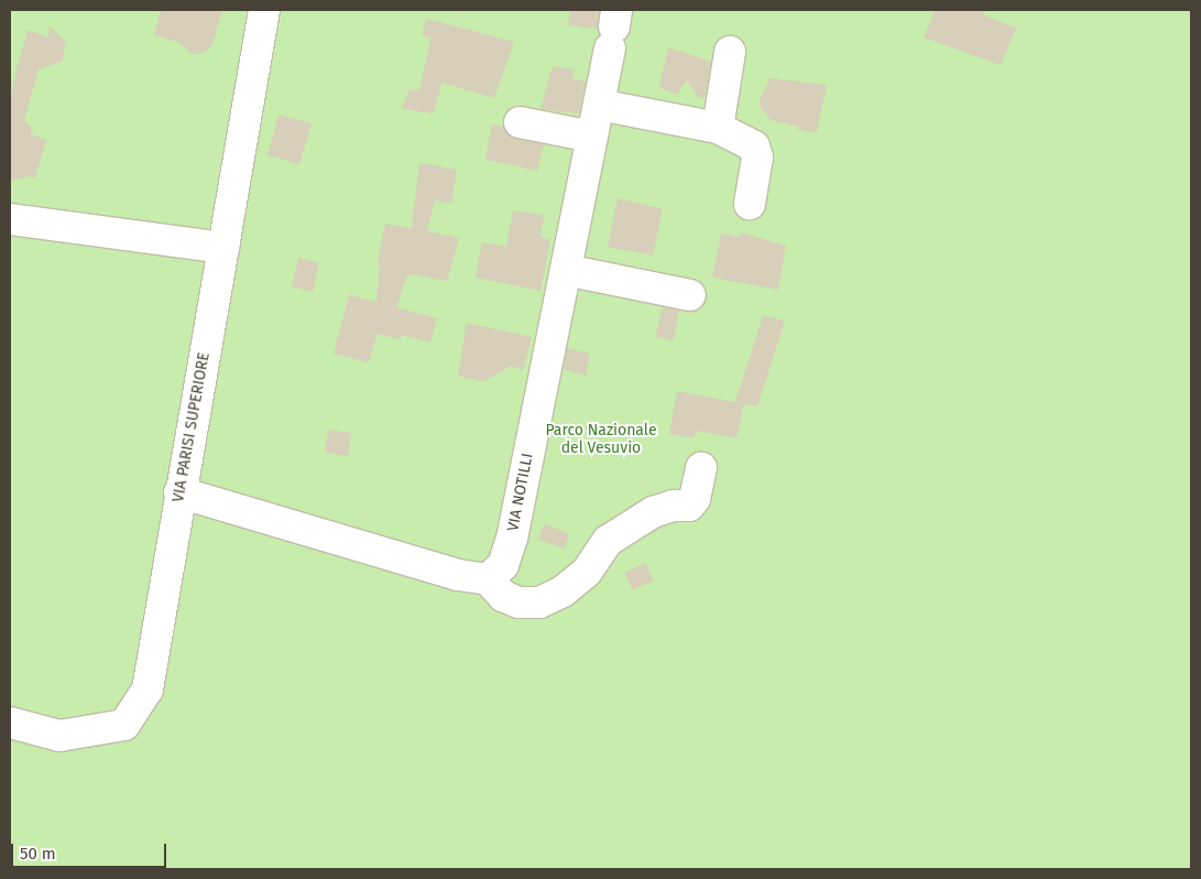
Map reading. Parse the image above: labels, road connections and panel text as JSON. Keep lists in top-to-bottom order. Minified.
{"streets":{"street":["VIA PARISI SUPERIORE","VIA NOTILLI"]},"parks":["Parco Nazionale del Vesuvio"],"scale_bar":"50 m"}
